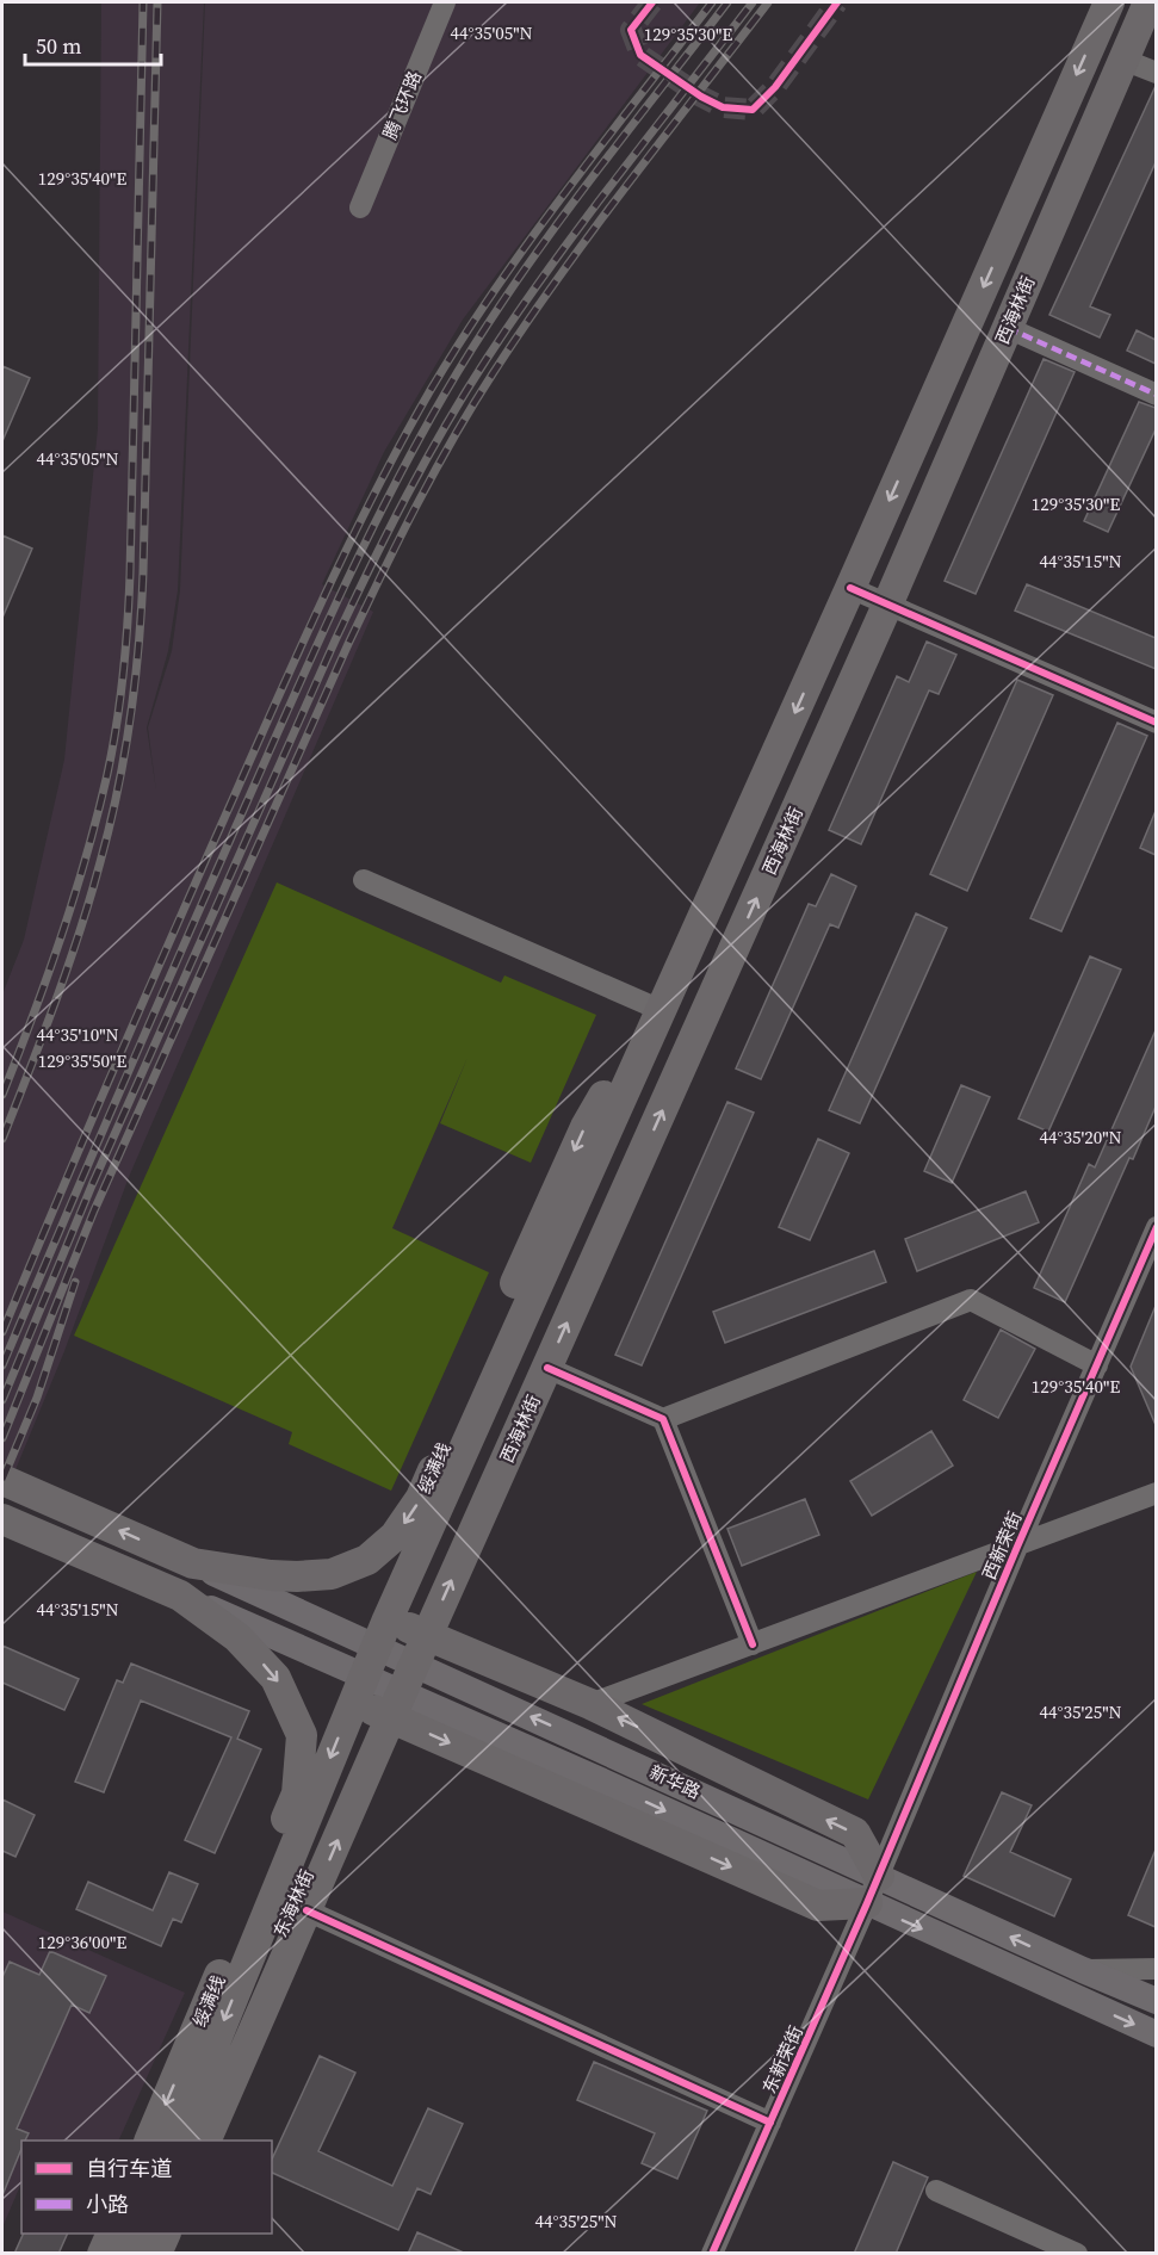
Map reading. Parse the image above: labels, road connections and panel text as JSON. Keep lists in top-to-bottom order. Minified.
{"streets":{"highway":["西海林街","绥满线","东海林街"],"main road":["新华路"],"street":["腾飞环路","西新荣街","东新荣街"]},"crossings":[["西海林街","东海林街"],["绥满线","新华路"],["西新荣街","新华路"],["西新荣街","东新荣街"],["新华路","东新荣街"]],"legend":["自行车道","小路"],"scale_bar":"50 m","coordinates":["44°35'05\"N","129°35'30\"E","129°35'40\"E","44°35'15\"N","44°35'10\"N","129°35'50\"E","44°35'20\"N","44°35'25\"N","129°36'00\"E"]}
